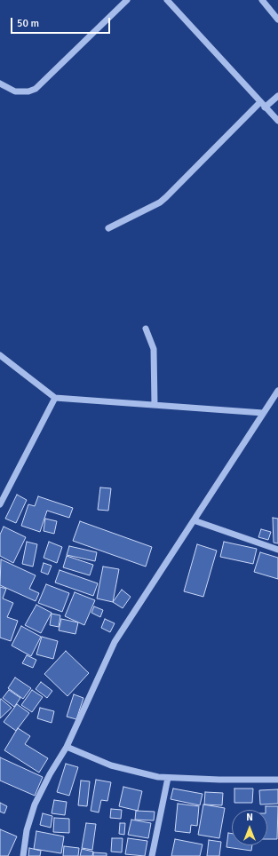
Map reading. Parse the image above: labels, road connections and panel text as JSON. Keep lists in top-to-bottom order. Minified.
{"scale_bar":"50 m","north":"top"}
